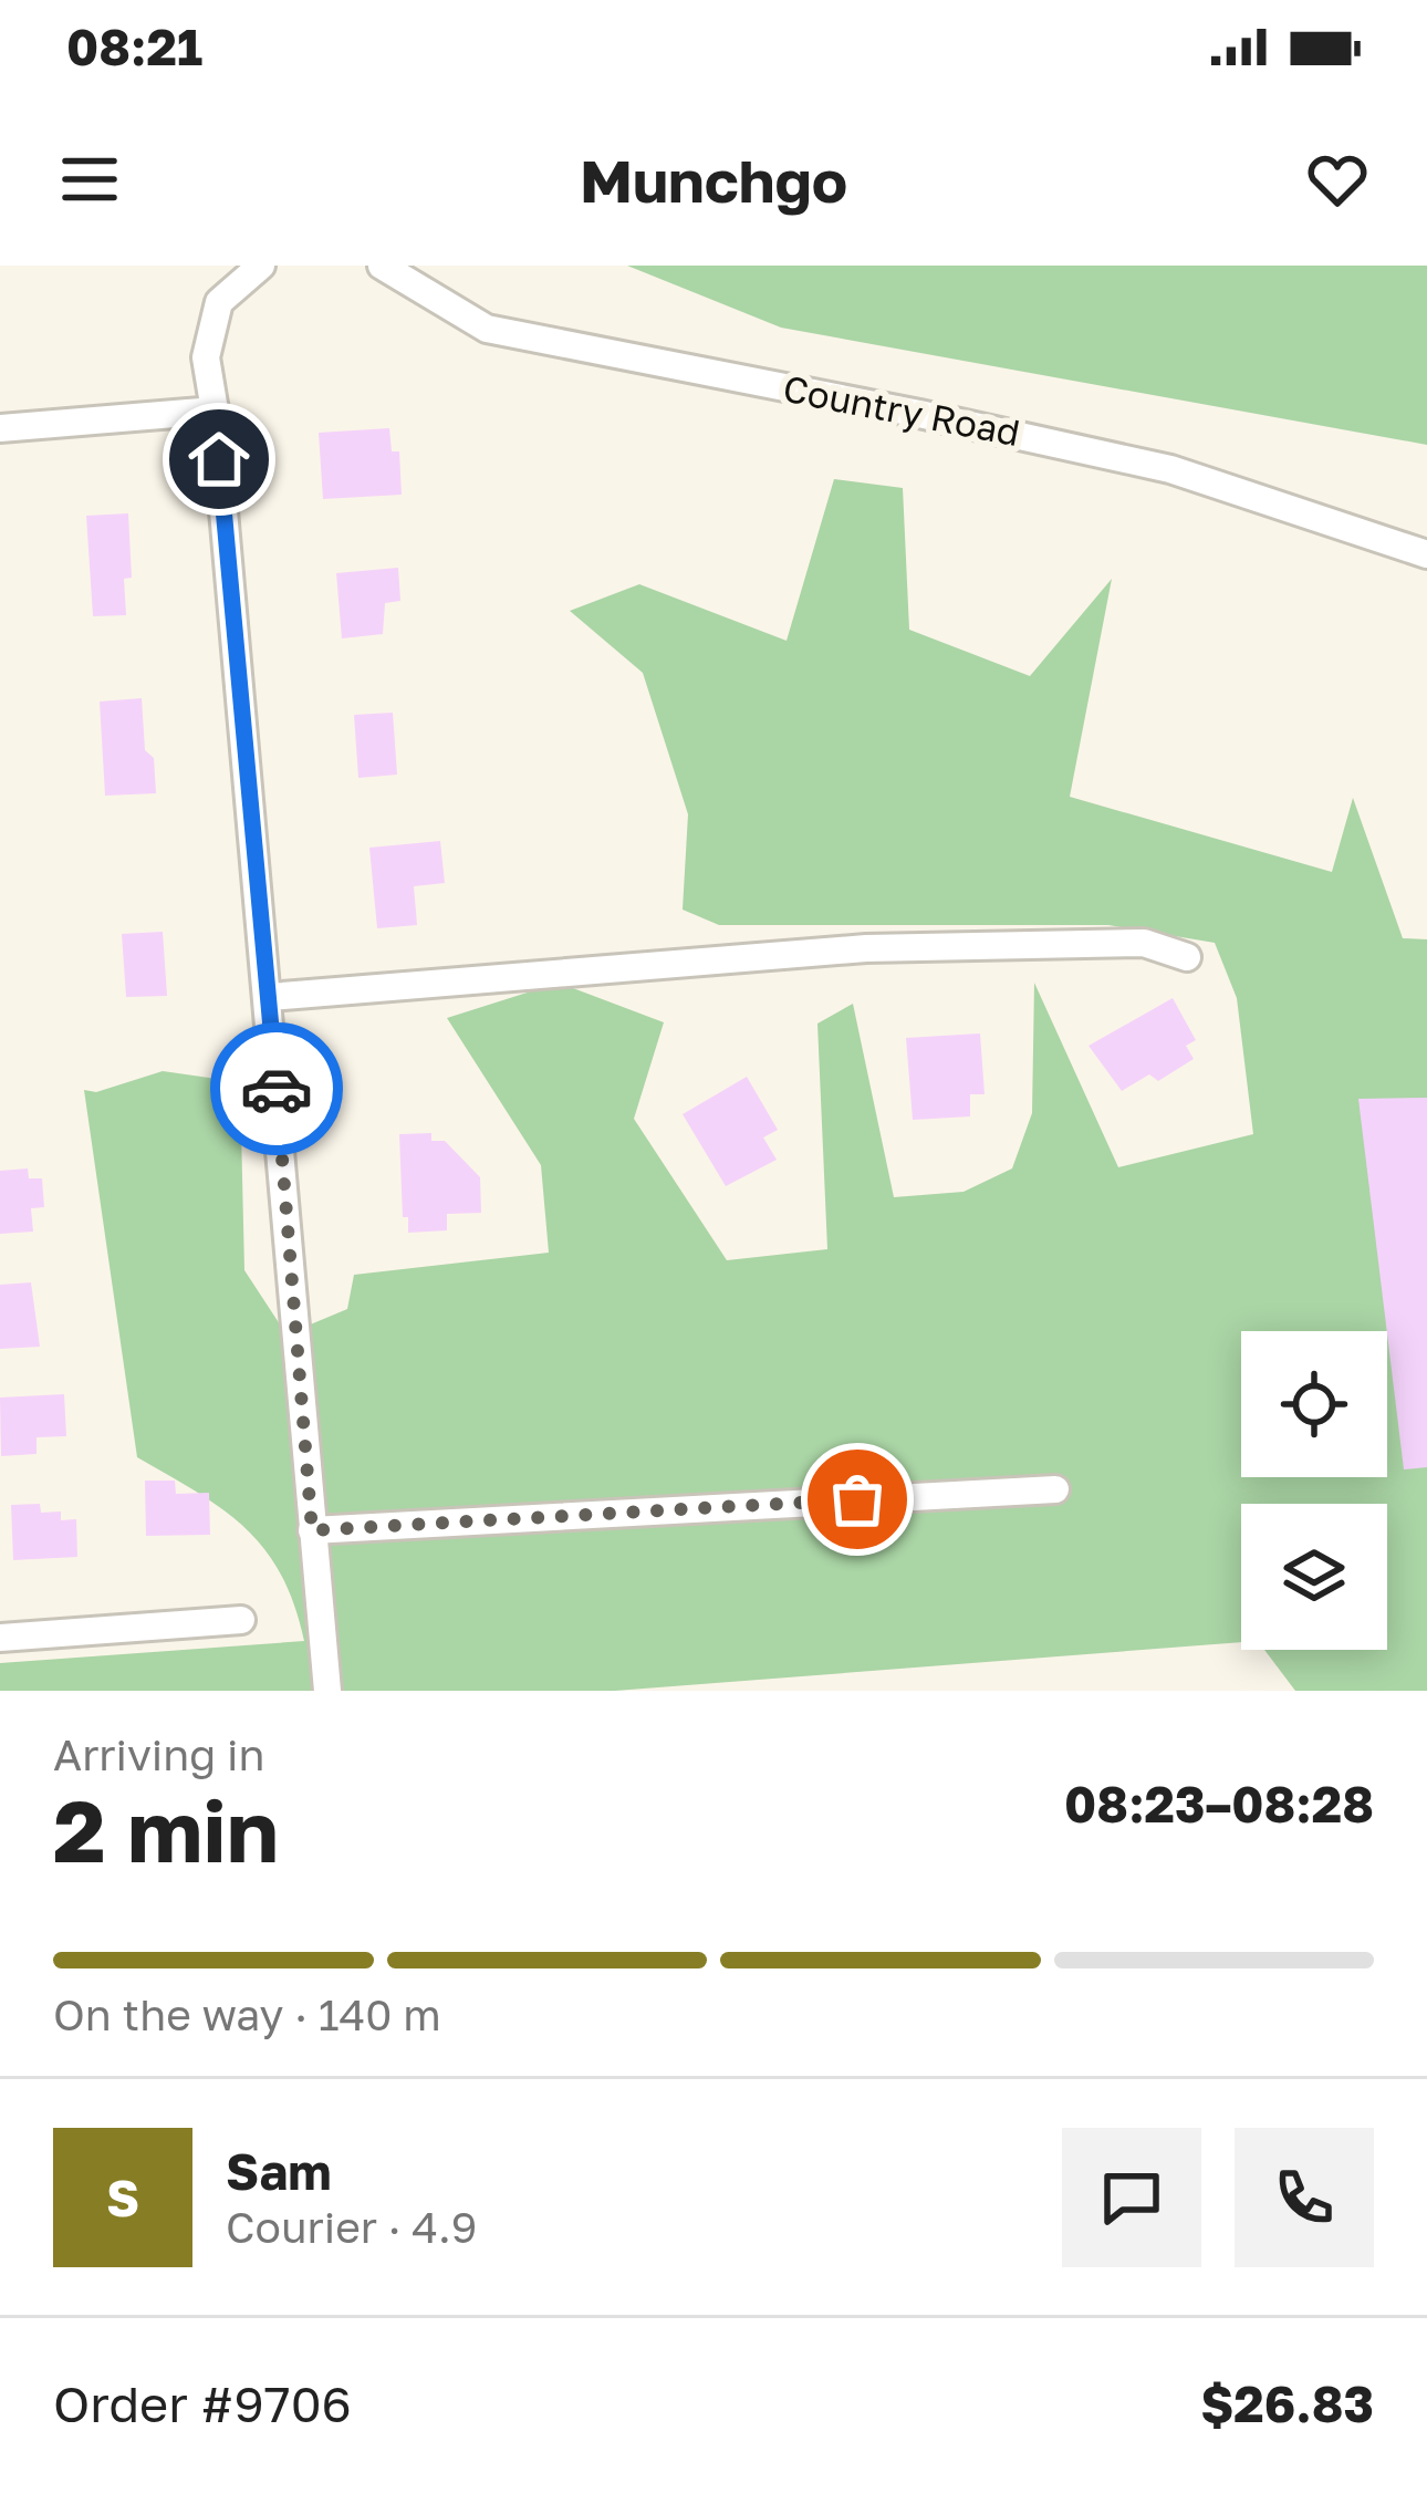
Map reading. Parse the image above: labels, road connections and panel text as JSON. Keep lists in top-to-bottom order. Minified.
{"streets":{"street":["Country Road"]},"page":{"status":"08:21","header":"Munchgo","heading":["2 min","Arriving in","08:23–08:28"],"panel":["Sam","Courier · 4.9","Order #9706","$26.83"],"bar":"On the way · 140 m","round":"S"}}
